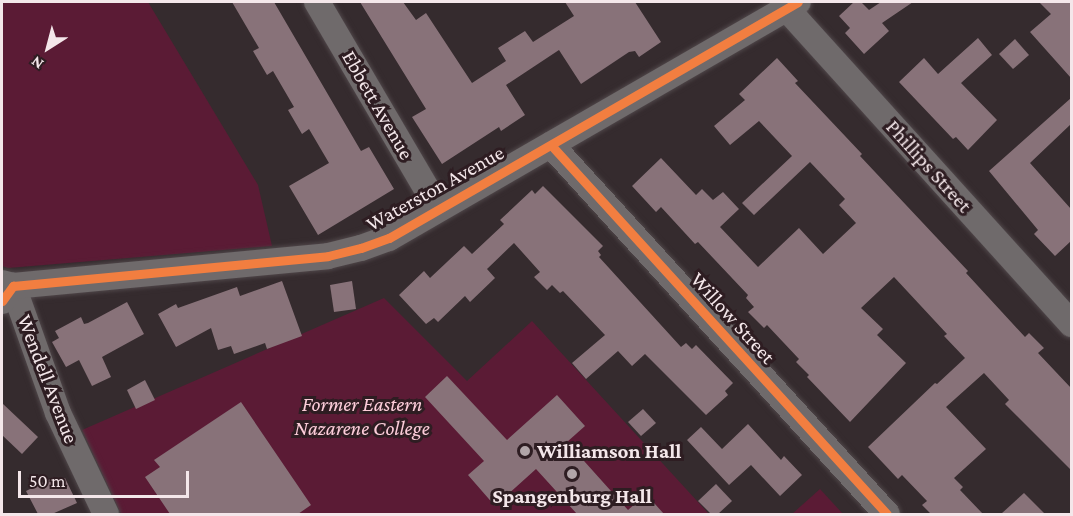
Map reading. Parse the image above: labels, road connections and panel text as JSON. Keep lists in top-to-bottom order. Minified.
{"streets":{"street":["Ebbett Avenue","Phillips Street","Waterston Avenue","Willow Street","Wendell Avenue"]},"crossings":[["Ebbett Avenue","Waterston Avenue"],["Phillips Street","Waterston Avenue"],["Waterston Avenue","Willow Street"],["Waterston Avenue","Wendell Avenue"]],"parks":["Former Eastern Nazarene College"],"places":["Williamson Hall","Spangenburg Hall"],"scale_bar":"50 m","north":"bottom left"}
